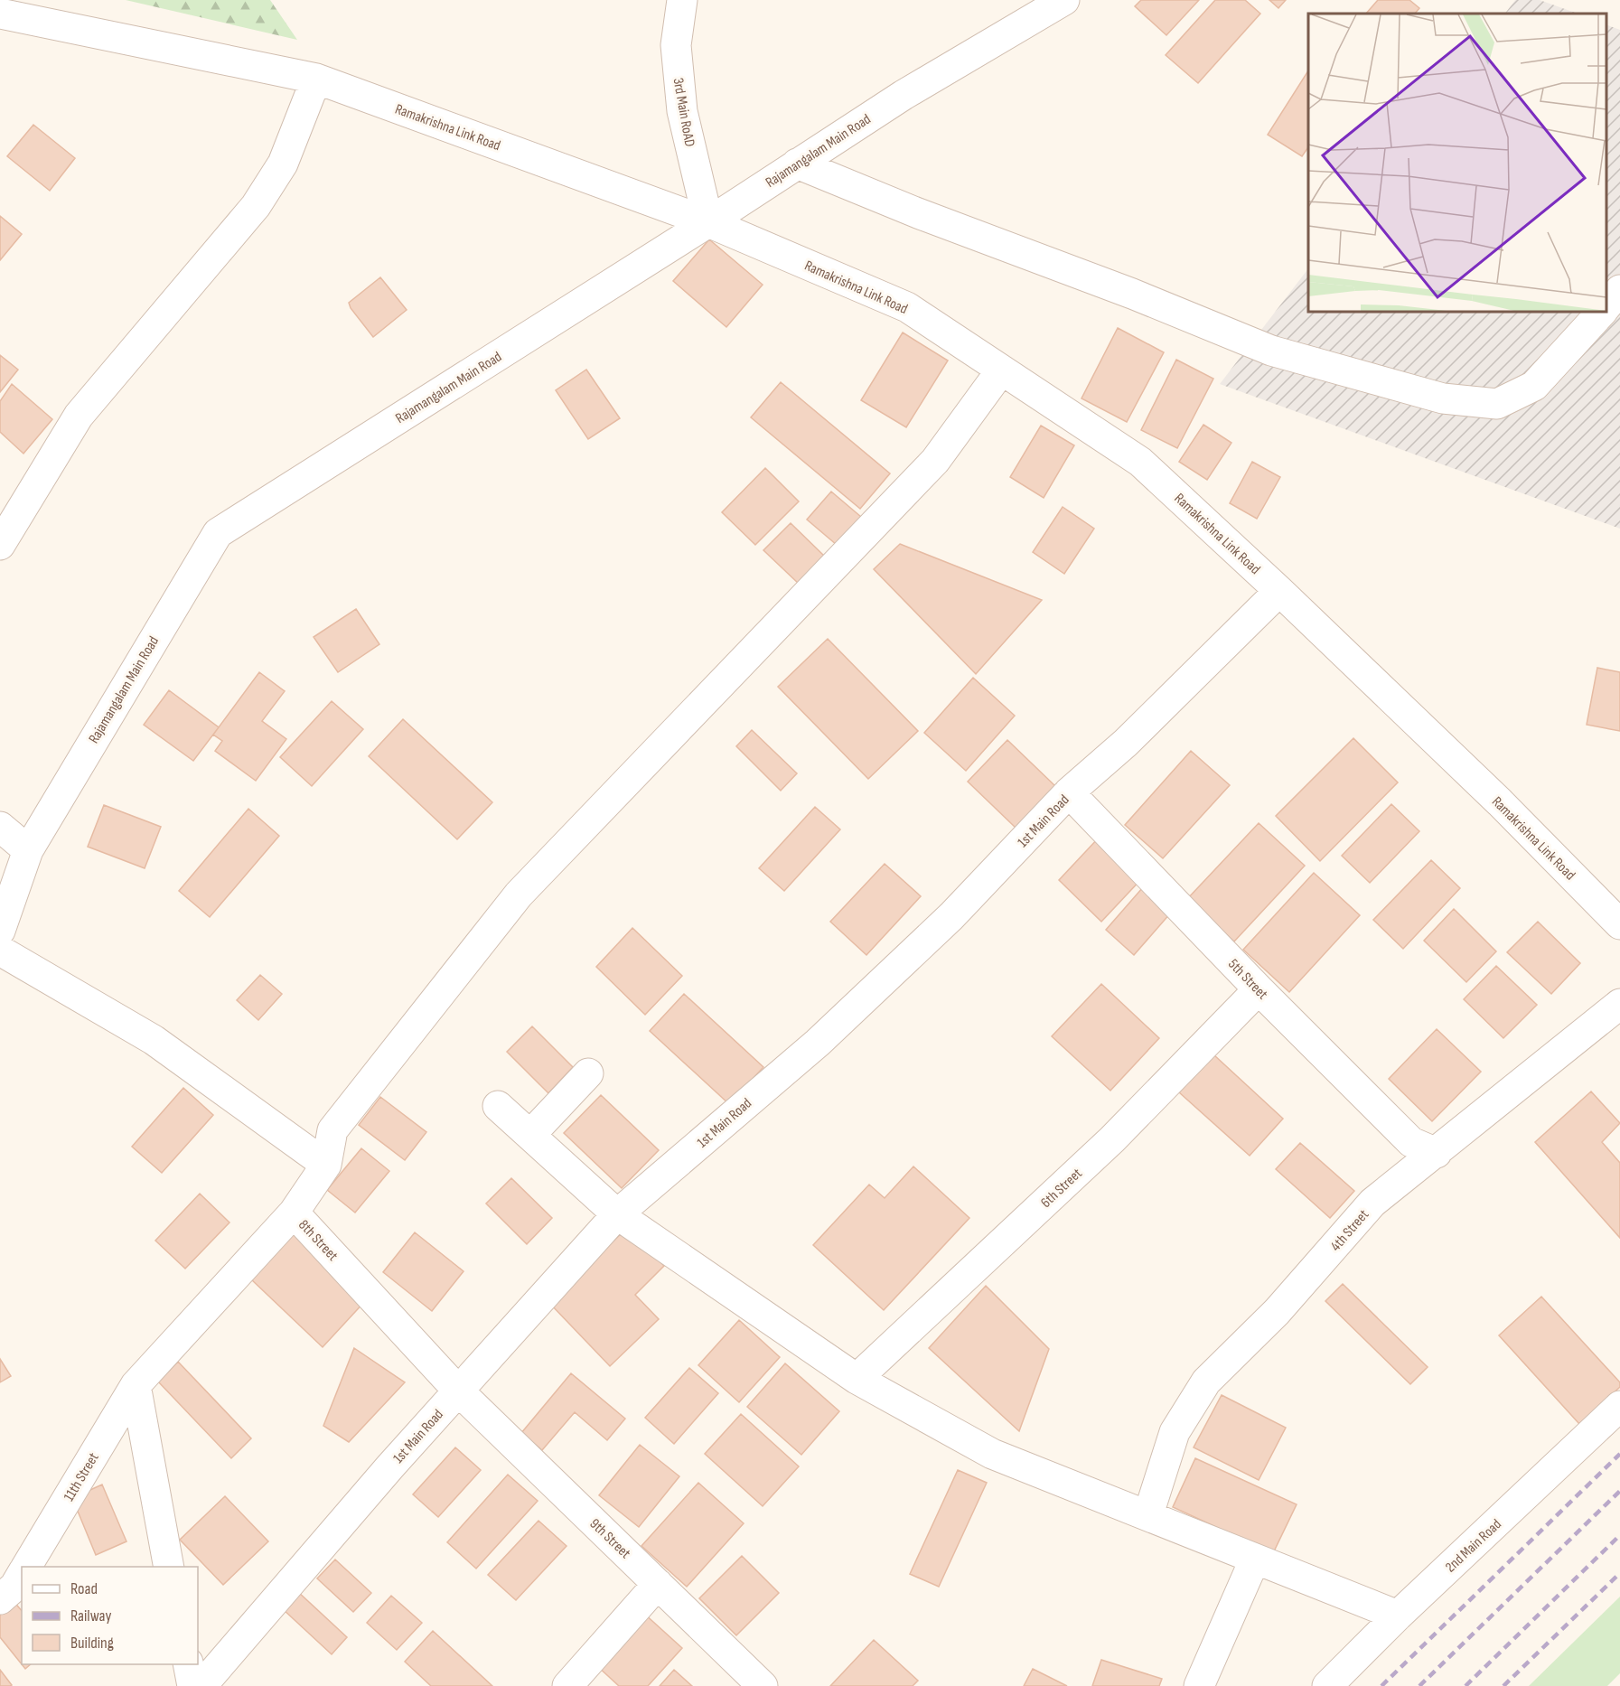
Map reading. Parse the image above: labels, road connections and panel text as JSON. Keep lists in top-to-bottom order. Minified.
{"streets":{"street":["3rd Main RoAD","Ramakrishna Link Road","Rajamangalam Main Road","1st Main Road","5th Street","6th Street","4th Street","8th Street","11th Street","9th Street","2nd Main Road"]},"crossings":[["3rd Main RoAD","Ramakrishna Link Road"],["3rd Main RoAD","Rajamangalam Main Road"],["Ramakrishna Link Road","Rajamangalam Main Road"],["Ramakrishna Link Road","1st Main Road"],["1st Main Road","5th Street"],["1st Main Road","8th Street"],["1st Main Road","9th Street"],["5th Street","6th Street"],["5th Street","4th Street"],["8th Street","11th Street"],["8th Street","9th Street"]],"legend":["Road","Railway","Building"]}
